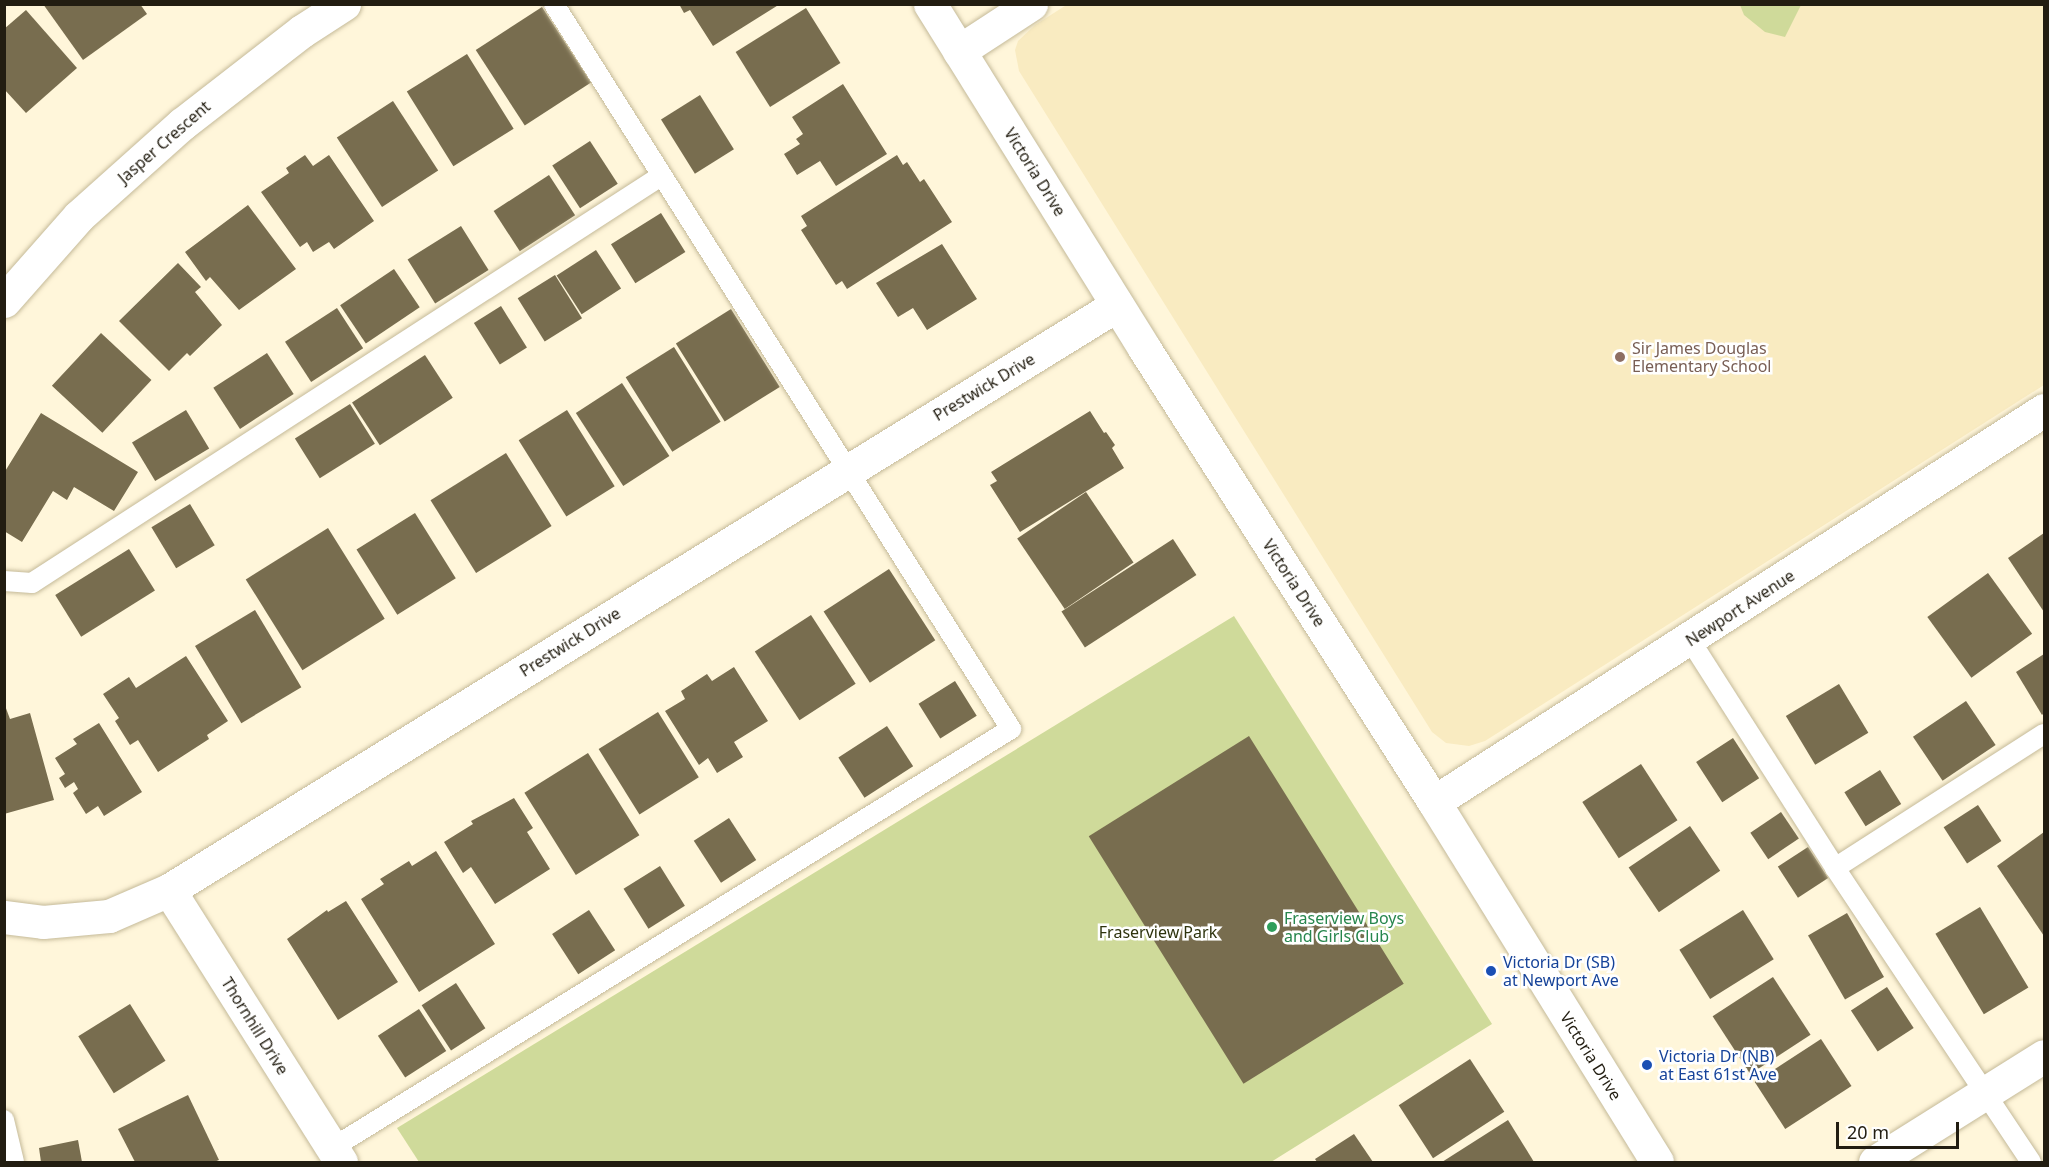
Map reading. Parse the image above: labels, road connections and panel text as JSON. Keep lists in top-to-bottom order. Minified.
{"streets":{"street":["Jasper Crescent","Victoria Drive","Prestwick Drive","Newport Avenue","Thornhill Drive"]},"crossings":[["Victoria Drive","Prestwick Drive"],["Victoria Drive","Newport Avenue"],["Prestwick Drive","Thornhill Drive"]],"parks":["Fraserview Park"],"places":["Sir James Douglas Elementary School","Fraserview Boys and Girls Club","Victoria Dr (SB) at Newport Ave","Victoria Dr (NB) at East 61st Ave"],"scale_bar":"20 m"}
